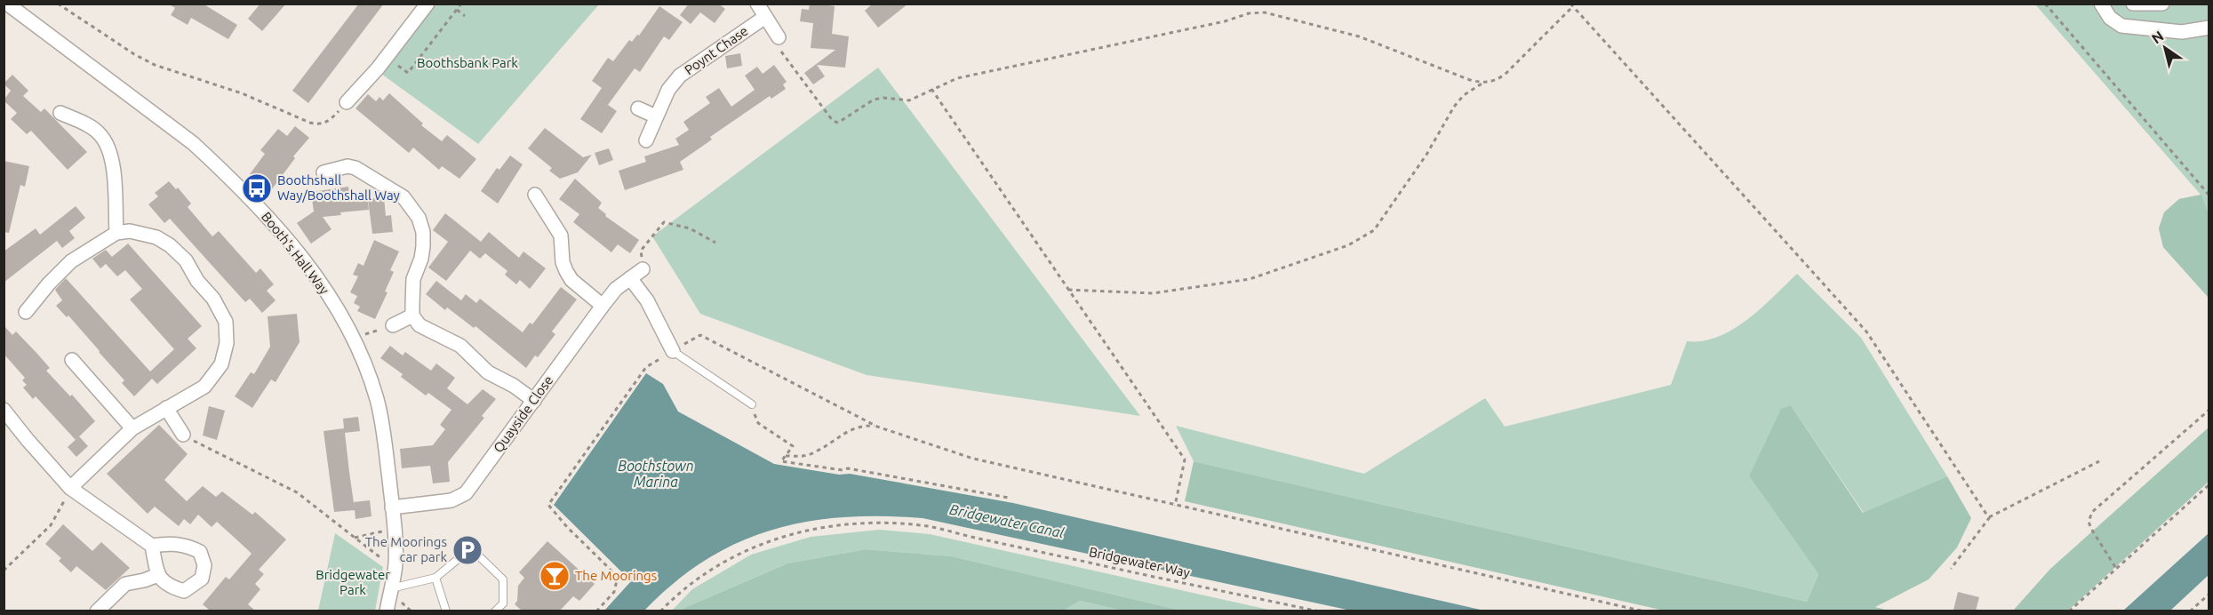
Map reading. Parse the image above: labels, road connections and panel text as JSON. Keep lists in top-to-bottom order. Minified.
{"streets":{"street":["Poynt Chase","Booth's Hall Way","Quayside Close"],"path":["Bridgewater Way"]},"crossings":[["Booth's Hall Way","Quayside Close"]],"water":["Boothstown Marina","Bridgewater Canal"],"parks":["Boothsbank Park","Bridgewater Park"],"places":{"bus stop":["Boothshall Way/Boothshall Way"],"parking":["The Moorings car park"],"bar":["The Moorings"]},"north":"top left"}
